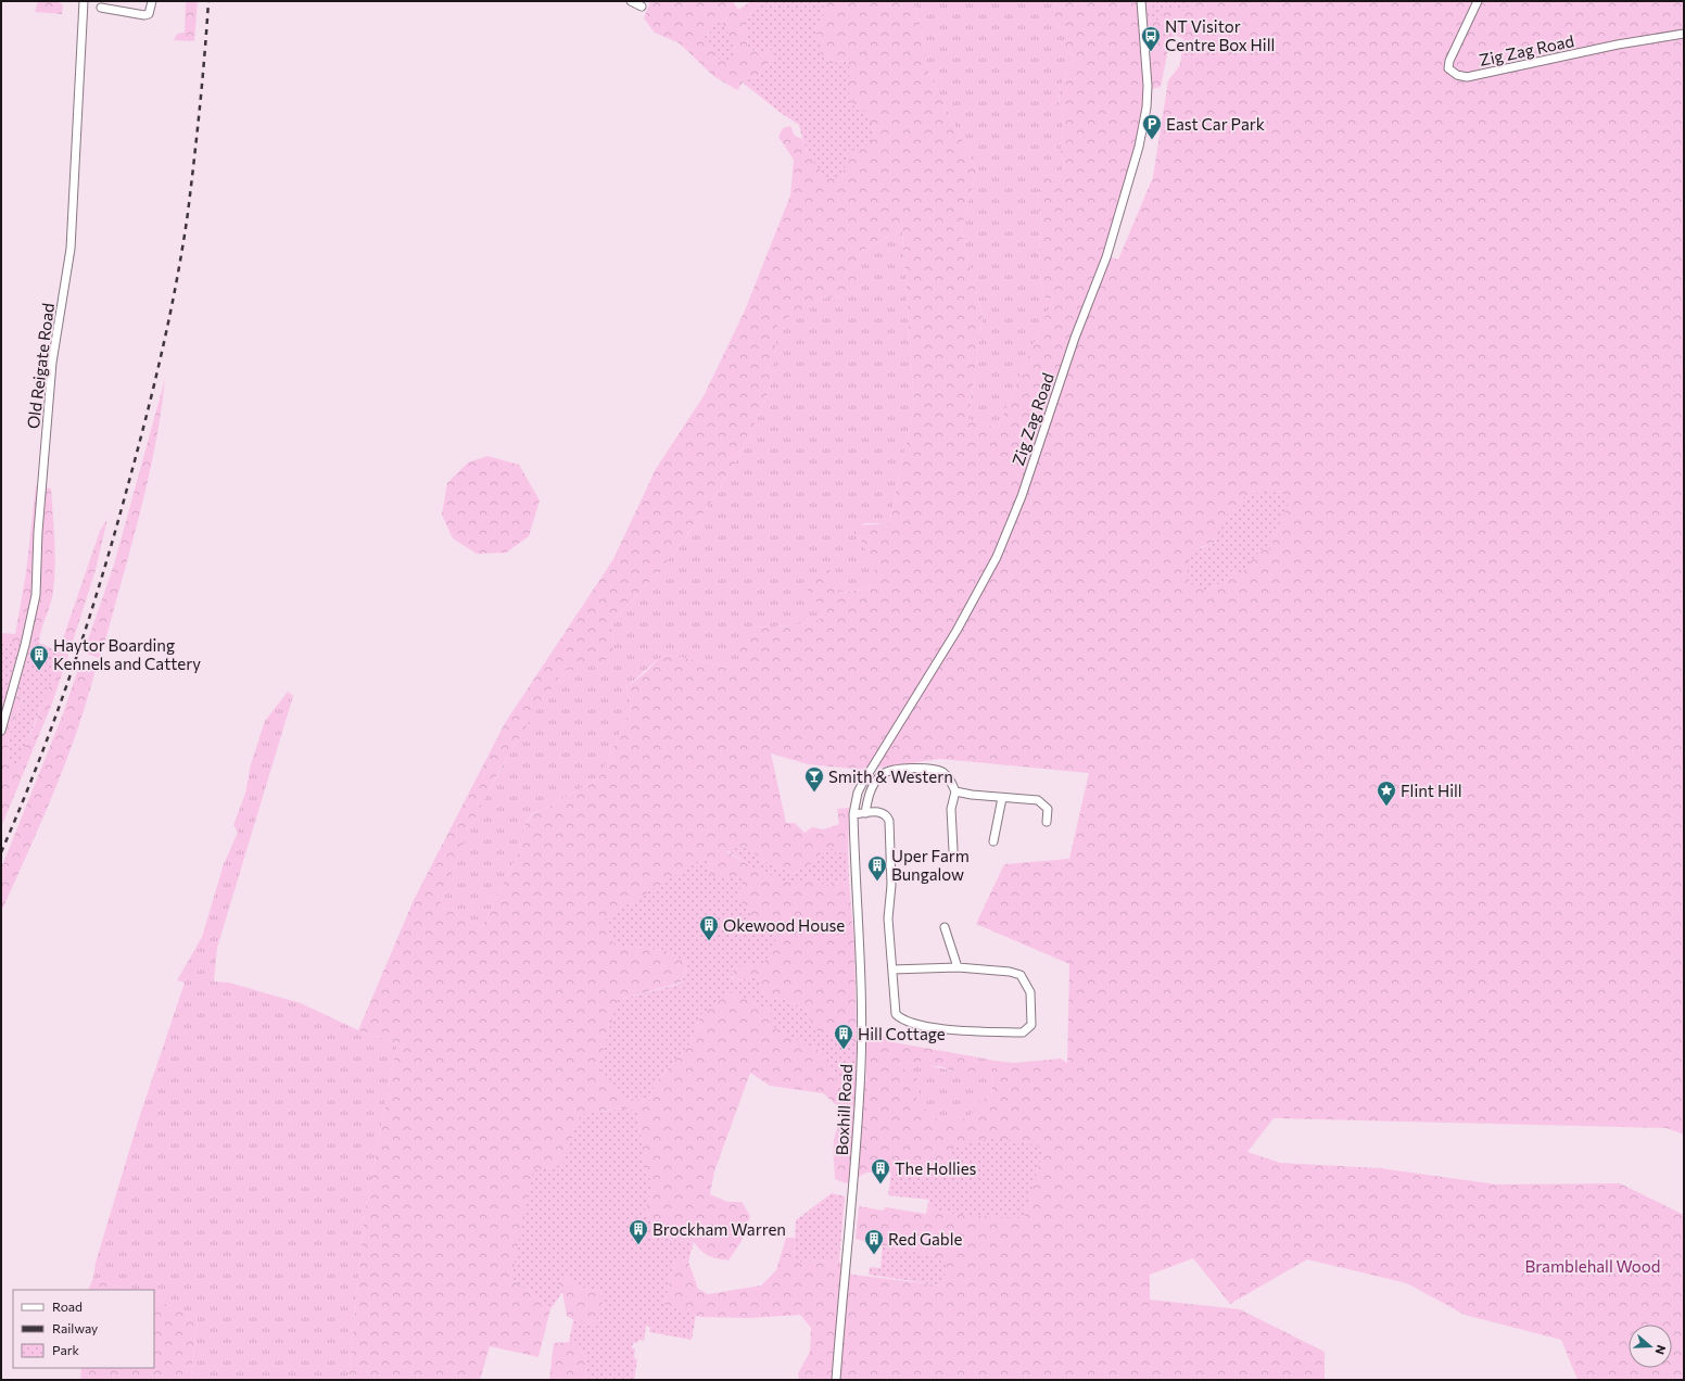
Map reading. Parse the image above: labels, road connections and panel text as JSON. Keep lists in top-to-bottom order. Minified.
{"streets":{"street":["Zig Zag Road","Old Reigate Road","Boxhill Road"]},"crossings":[["Zig Zag Road","Boxhill Road"]],"parks":["Bramblehall Wood"],"places":{"bus stop":["NT Visitor Centre Box Hill"],"parking":["East Car Park"],"building":["Haytor Boarding Kennels and Cattery","Uper Farm Bungalow","Okewood House","Hill Cottage","The Hollies","Brockham Warren","Red Gable"],"bar":["Smith & Western"],"place":["Flint Hill"]},"legend":["Road","Railway","Park"],"north":"right"}
